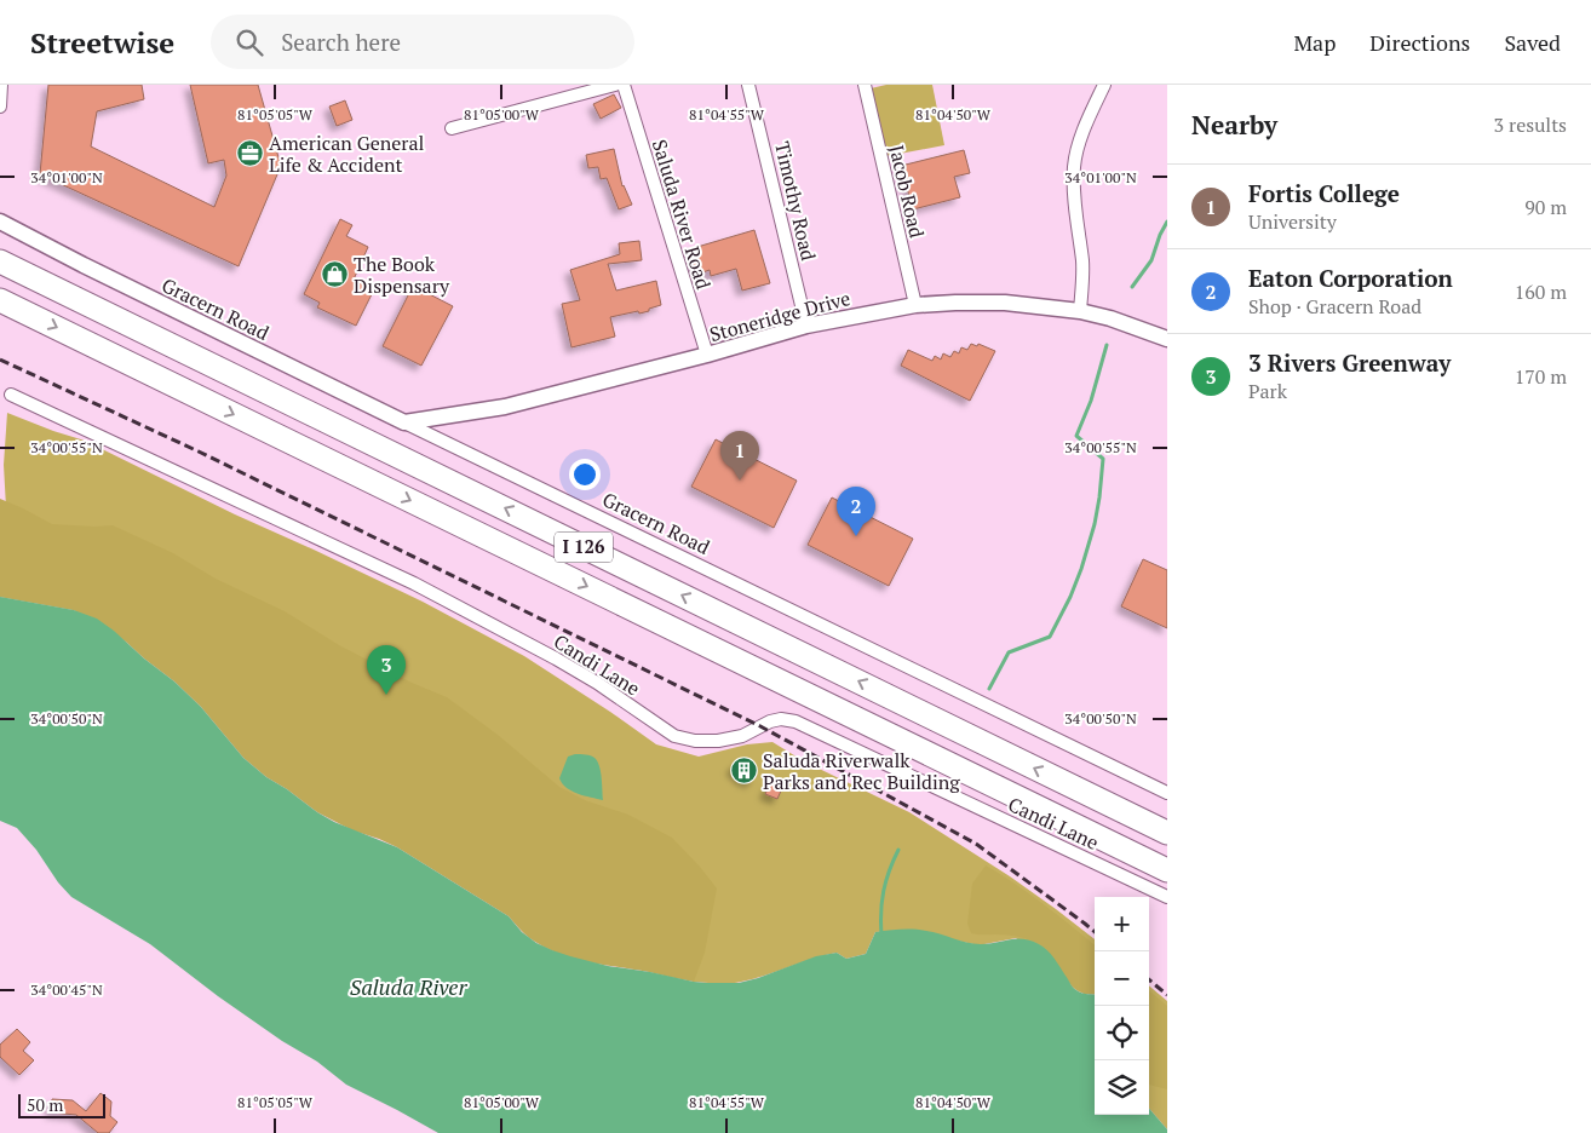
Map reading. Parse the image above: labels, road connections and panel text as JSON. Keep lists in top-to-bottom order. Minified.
{"streets":{"highway":["I 126"],"street":["Jacob Road","Timothy Road","Saluda River Road","Gracern Road","Stoneridge Drive","Candi Lane"]},"crossings":[["Jacob Road","Stoneridge Drive"],["Timothy Road","Stoneridge Drive"],["Saluda River Road","Stoneridge Drive"],["Gracern Road","Stoneridge Drive"]],"water":["Saluda River"],"places":{"office":["American General Life & Accident"],"shop":["The Book Dispensary"],"building":["Saluda Riverwalk Parks and Rec Building"]},"scale_bar":"50 m","page":{"header":"Streetwise","search":"Search here","nav":["Map","Directions","Saved"],"heading":["Nearby","3 results"],"list":[{"mark":"1","name":"Fortis College","note":"University","value":"90 m"},{"mark":"2","name":"Eaton Corporation","note":"Shop · Gracern Road","value":"160 m"},{"mark":"3","name":"3 Rivers Greenway","note":"Park","value":"170 m"}],"pins":["1","2","3"],"map_buttons":["+","−"],"scale":"50 m"},"coordinates":["81°05'05\"W","81°05'00\"W","81°04'55\"W","81°04'50\"W","34°01'00\"N","34°00'55\"N","34°00'50\"N","34°00'45\"N"]}
